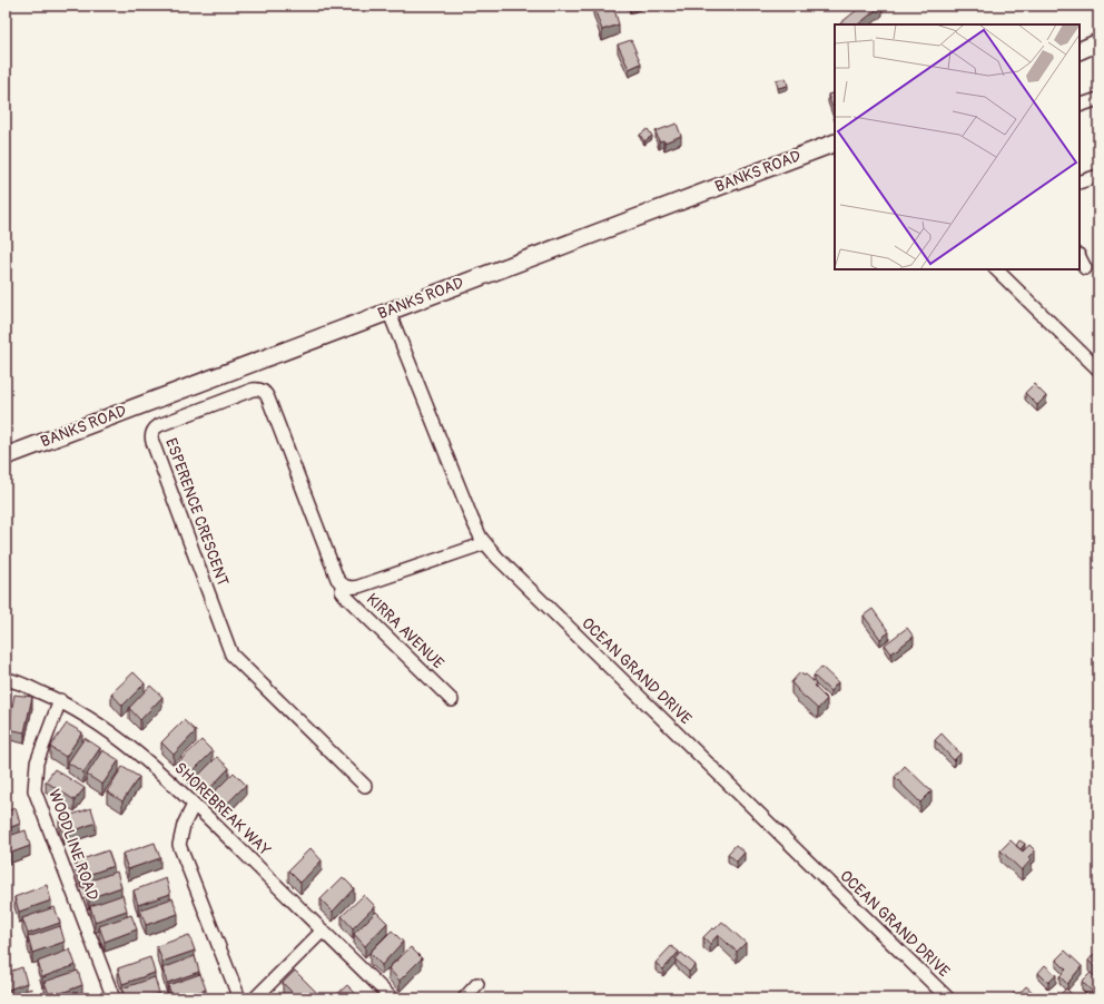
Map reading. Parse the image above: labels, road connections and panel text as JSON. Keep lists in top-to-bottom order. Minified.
{"streets":{"street":["BANKS ROAD","ESPERENCE CRESCENT","KIRRA AVENUE","OCEAN GRAND DRIVE","SHOREBREAK WAY","WOODLINE ROAD"]},"crossings":[["BANKS ROAD","OCEAN GRAND DRIVE"],["ESPERENCE CRESCENT","KIRRA AVENUE"],["SHOREBREAK WAY","WOODLINE ROAD"]]}
